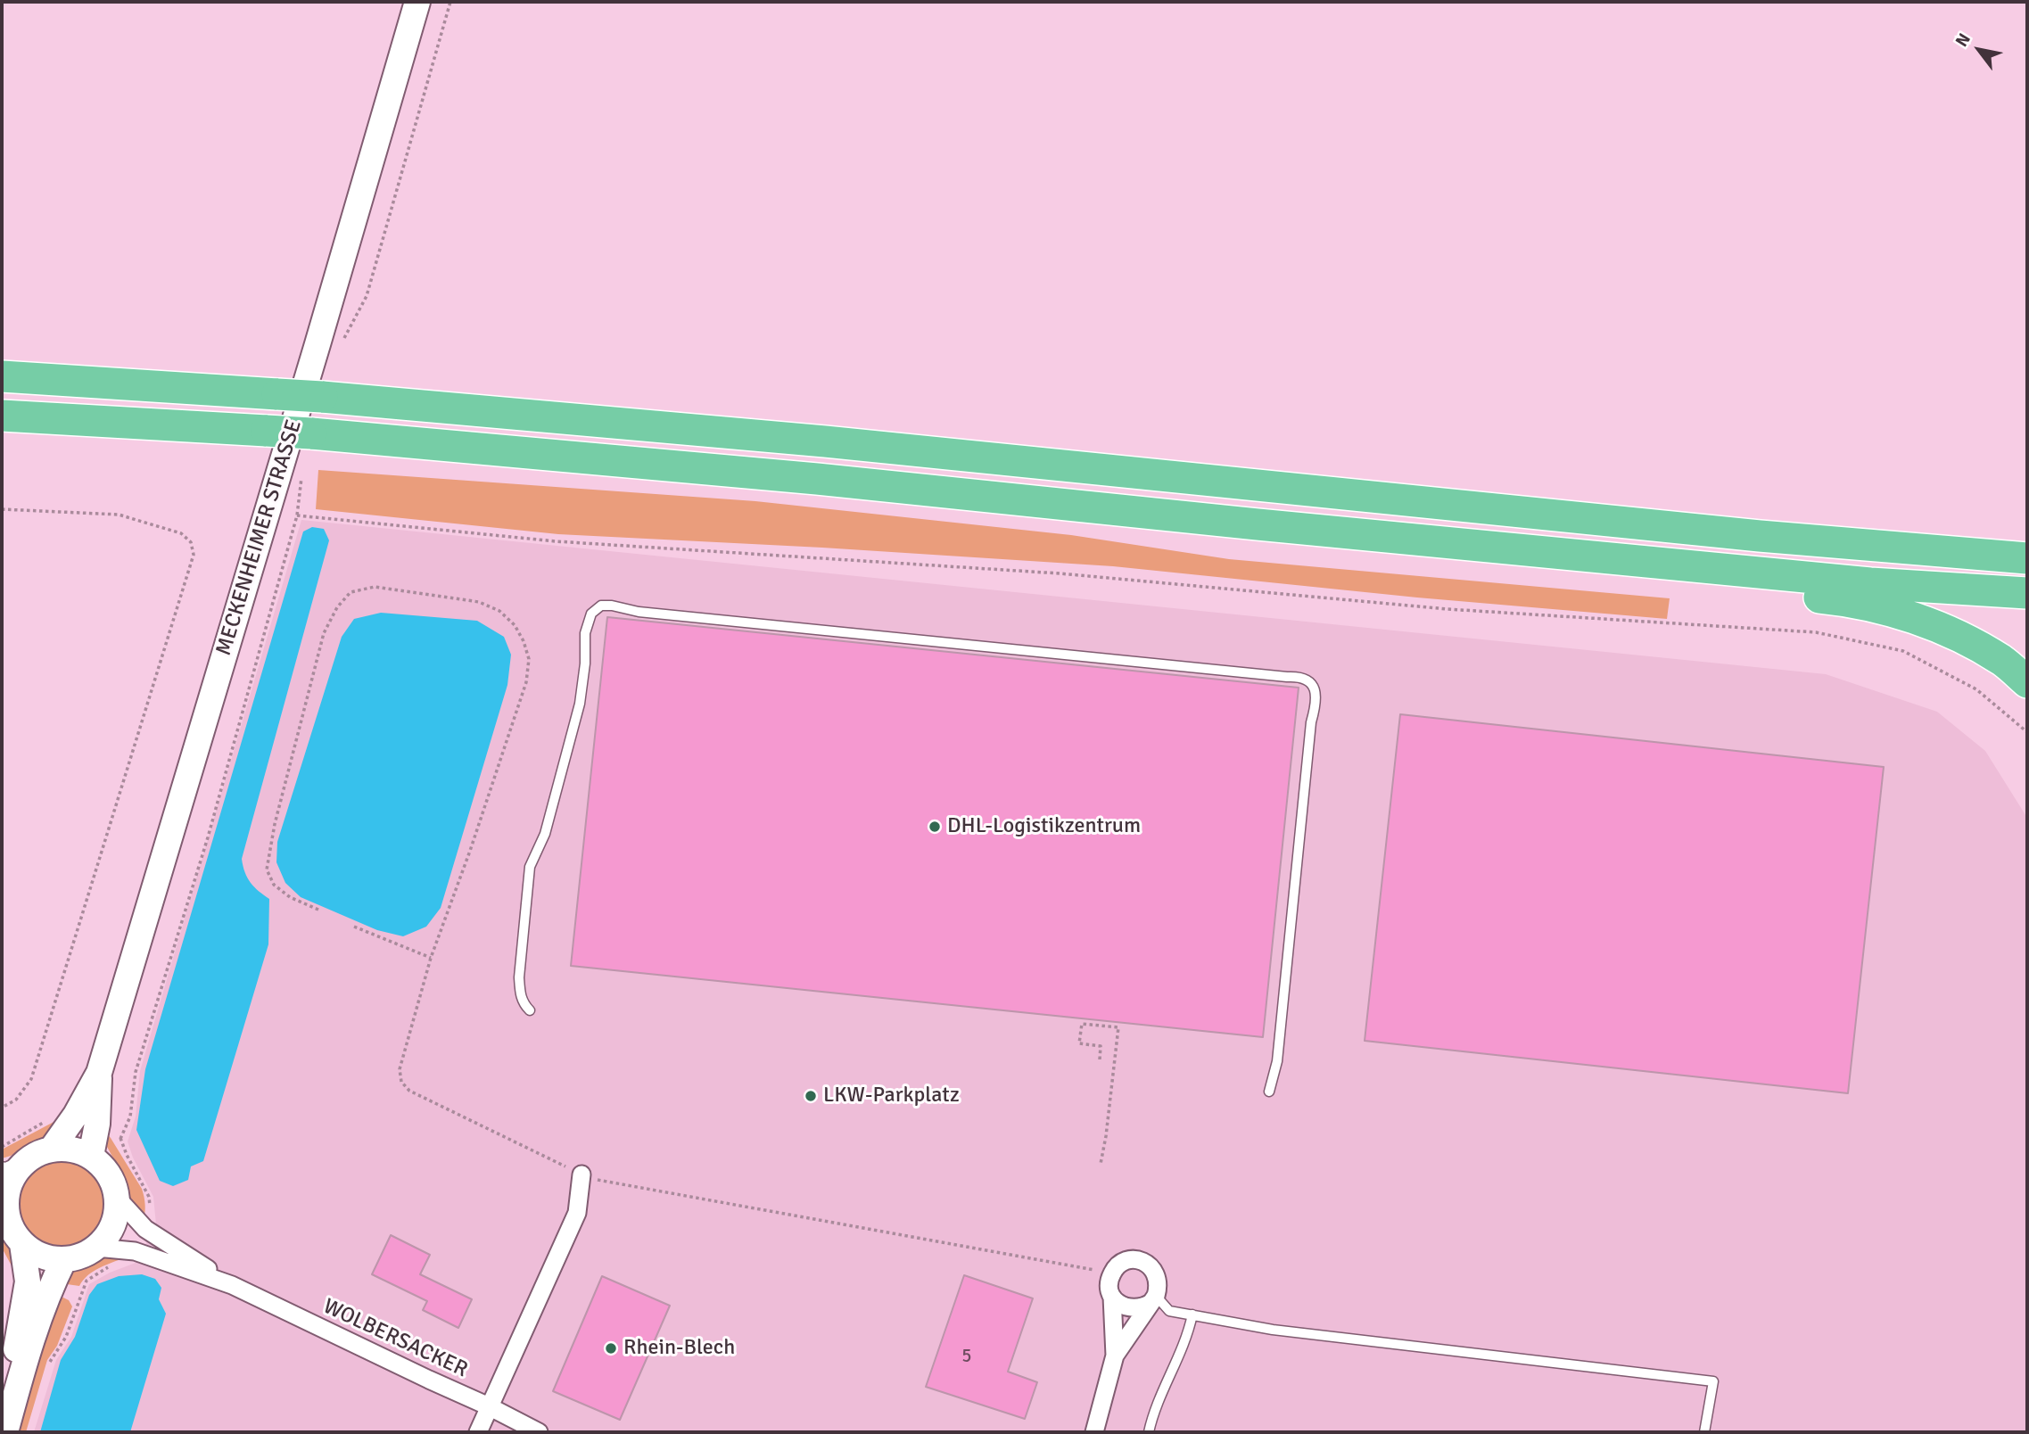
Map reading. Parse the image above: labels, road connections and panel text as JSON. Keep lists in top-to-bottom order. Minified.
{"streets":{"main road":["MECKENHEIMER STRASSE"],"street":["WOLBERSACKER"]},"crossings":[["MECKENHEIMER STRASSE","WOLBERSACKER"]],"places":["DHL-Logistikzentrum","LKW-Parkplatz","Rhein-Blech"],"house_numbers":["5"],"north":"top left"}
